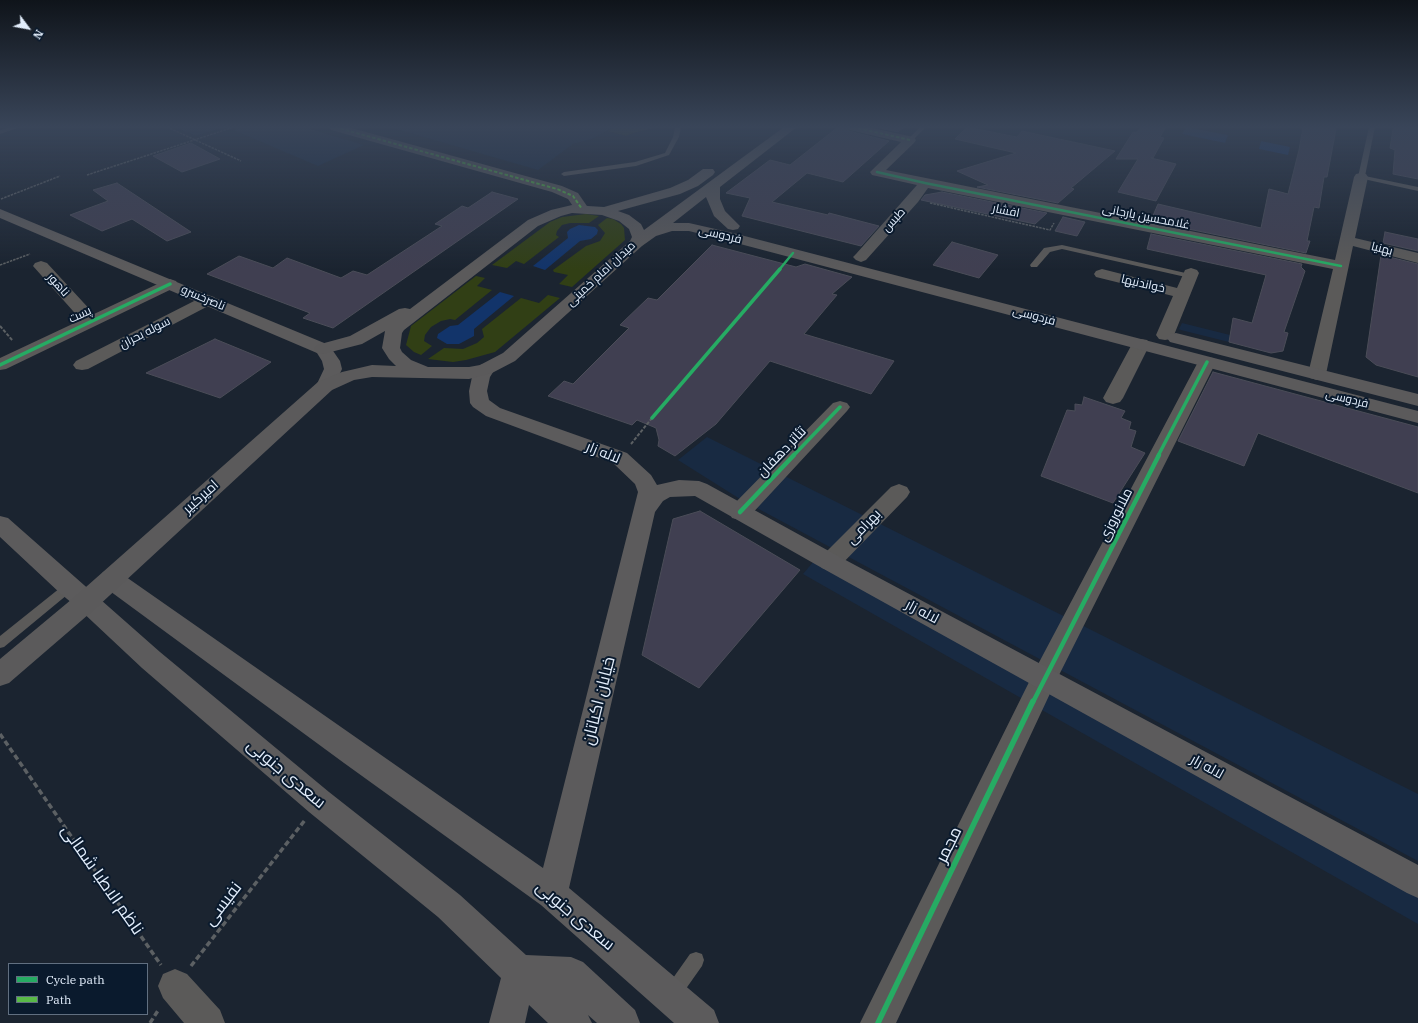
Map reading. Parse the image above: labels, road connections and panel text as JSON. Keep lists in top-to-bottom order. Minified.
{"streets":{"main road":["فردوسی","میدان امام خمینی","ناصرخسرو","لاله زار","امیرکبیر","خیابان اکباتان","سعدی جنوبی"],"street":["غلامحسین یارجانی","طبس","بهنیا","خواندنیها","ناهور","پست","سوله بحران","تئاتر دهقان","ملانوروزی","بهرامی","مجمر"],"path":["ناظم الاطبا شمالی","نفیسی"],"cycle path":["افشار"]},"crossings":[["افشار","غلامحسین یارجانی"],["افشار","طبس"],["غلامحسین یارجانی","طبس"],["طبس","فردوسی"],["فردوسی","میدان امام خمینی"],["فردوسی","خواندنیها"],["فردوسی","ملانوروزی"],["میدان امام خمینی","لاله زار"],["میدان امام خمینی","امیرکبیر"],["ناهور","پست"],["ناصرخسرو","پست"],["ناصرخسرو","سوله بحران"],["تئاتر دهقان","لاله زار"],["لاله زار","ملانوروزی"],["لاله زار","بهرامی"],["لاله زار","خیابان اکباتان"],["لاله زار","مجمر"],["امیرکبیر","سعدی جنوبی"],["ملانوروزی","مجمر"],["خیابان اکباتان","سعدی جنوبی"],["سعدی جنوبی","نفیسی"],["ناظم الاطبا شمالی","نفیسی"]],"legend":["Cycle path","Path"],"north":"bottom right"}
